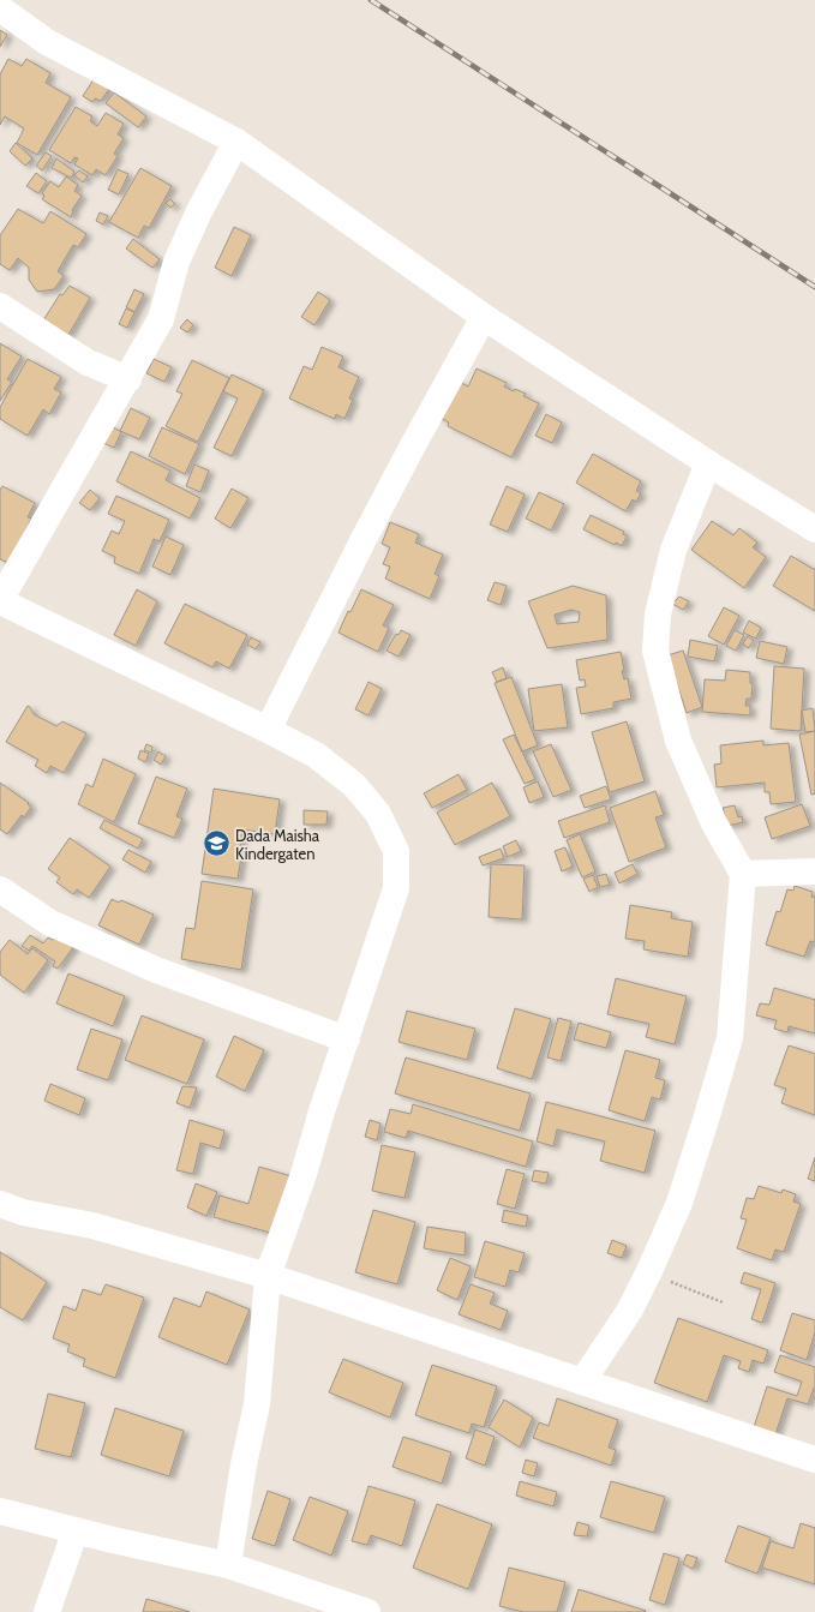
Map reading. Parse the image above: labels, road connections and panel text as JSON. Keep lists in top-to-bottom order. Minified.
{"places":{"school or university":["Dada Maisha Kindergaten"]}}
